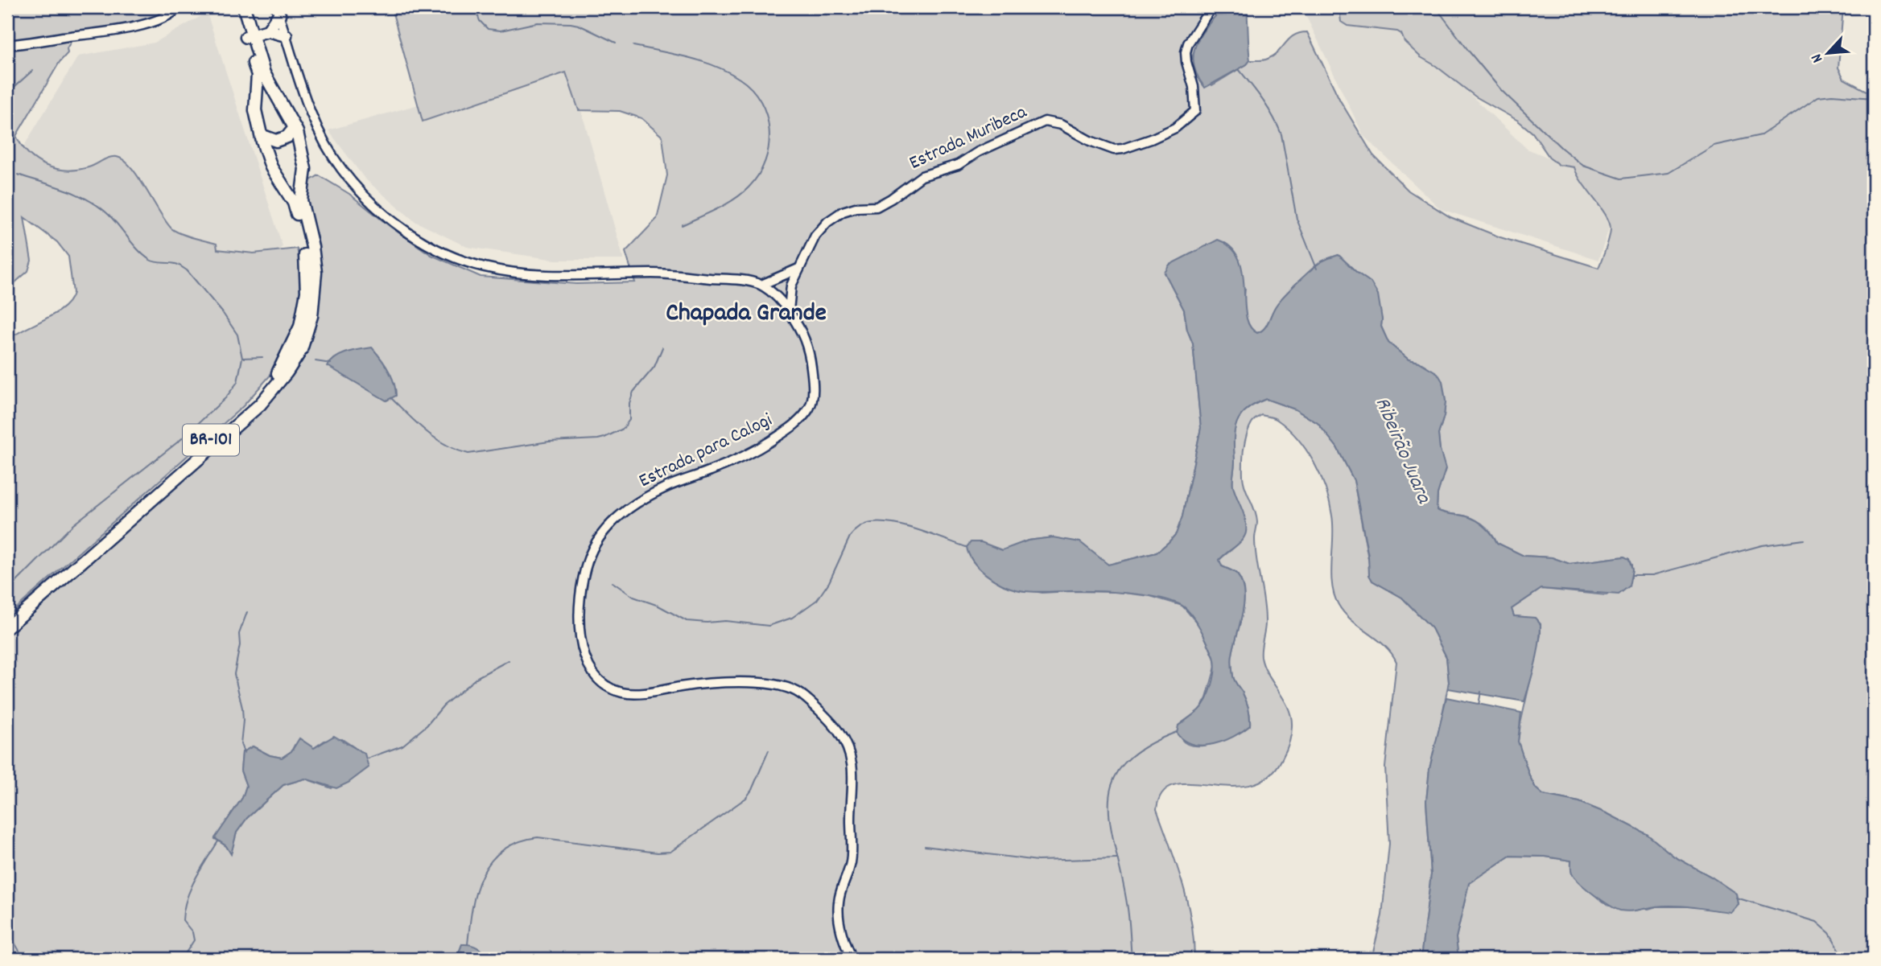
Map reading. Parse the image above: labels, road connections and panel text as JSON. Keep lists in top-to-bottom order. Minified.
{"streets":{"highway":["BR-101"],"street":["Estrada Muribeca","Estrada para Calogi"]},"districts":["Chapada Grande"],"water":["Ribeirão Juara"],"north":"bottom left"}
